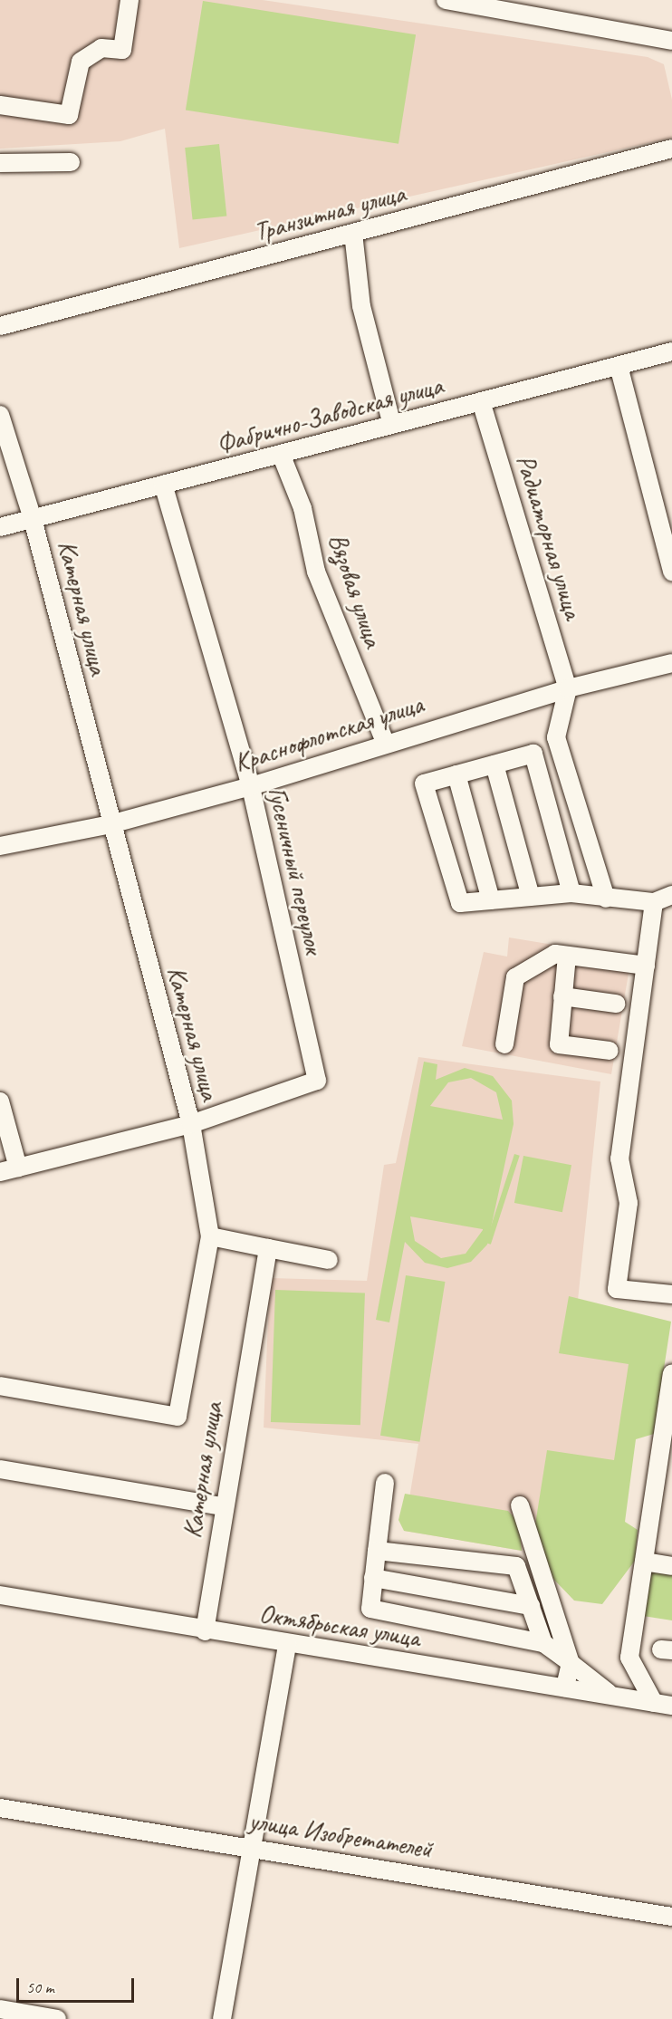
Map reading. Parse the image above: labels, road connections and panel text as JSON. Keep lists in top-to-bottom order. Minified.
{"streets":{"street":["Транзитная улица","Фабрично-Заводская улица","Радиаторная улица","Вязовая улица","Катерная улица","Краснофлотская улица","Гусеничный переулок","Октябрьская улица","улица Изобретателей"]},"crossings":[["Фабрично-Заводская улица","Радиаторная улица"],["Фабрично-Заводская улица","Вязовая улица"],["Фабрично-Заводская улица","Катерная улица"],["Фабрично-Заводская улица","Гусеничный переулок"],["Радиаторная улица","Краснофлотская улица"],["Вязовая улица","Краснофлотская улица"],["Катерная улица","Краснофлотская улица"],["Катерная улица","Гусеничный переулок"],["Катерная улица","Октябрьская улица"],["Краснофлотская улица","Гусеничный переулок"]],"scale_bar":"50 m"}
